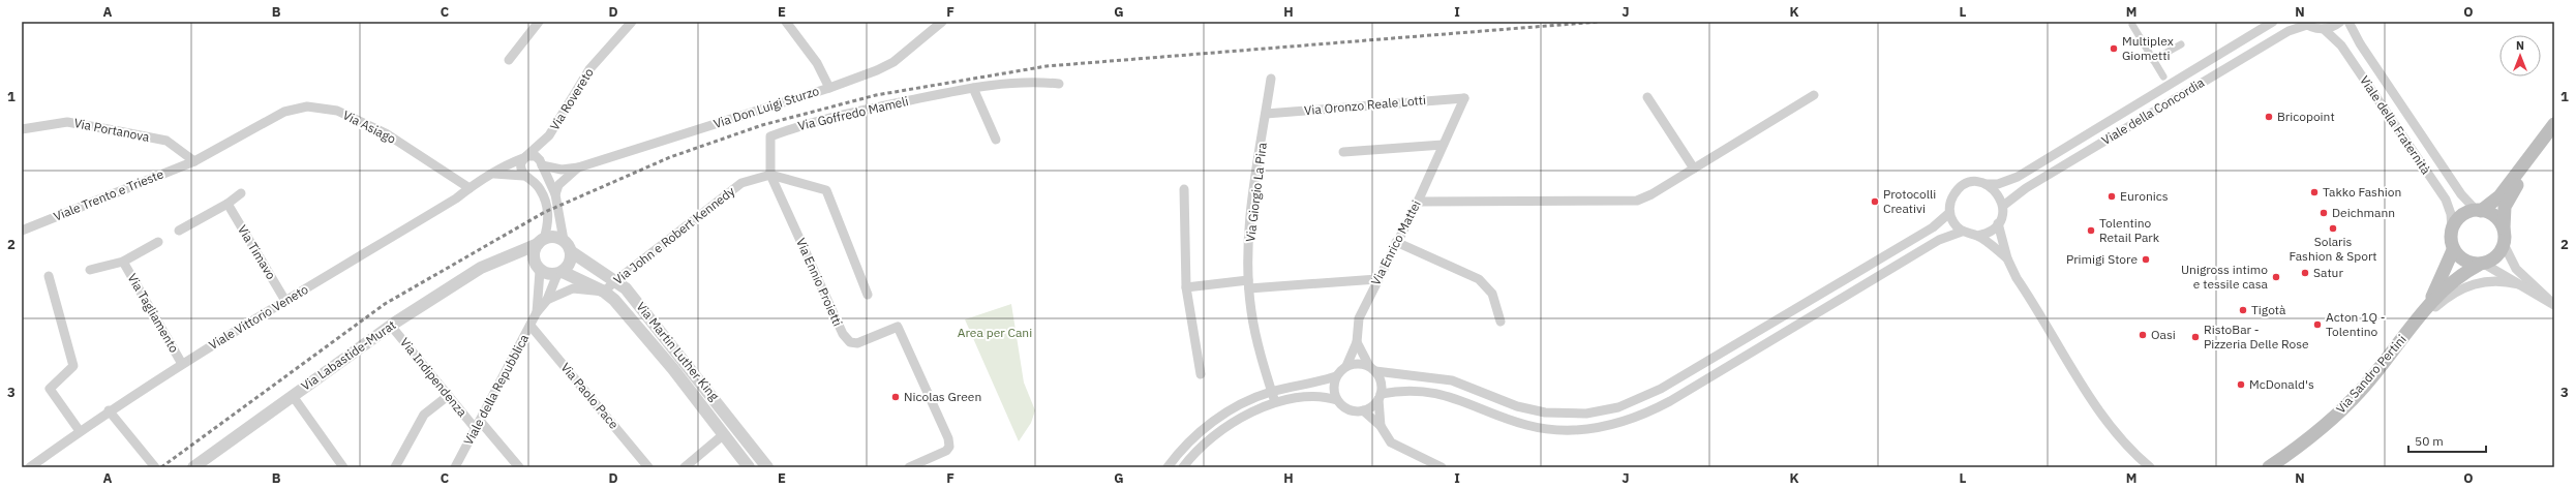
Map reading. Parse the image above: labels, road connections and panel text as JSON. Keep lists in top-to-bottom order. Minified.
{"streets":{"main road":["Via Sandro Pertini"],"street":["Via Rovereto","Via Oronzo Reale Lotti","Via Don Luigi Sturzo","Viale della Concordia","Via Goffredo Mameli","Viale della Fraternità","Via Asiago","Via Portanova","Via Giorgio La Pira","Viale Trento e Trieste","Via John e Robert Kennedy","Via Enrico Mattei","Via Timavo","Via Ennio Proietti","Via Tagliamento","Viale Vittorio Veneto","Via Martin Luther King","Via Labastide-Murat","Via Indipendenza","Viale della Repubblica","Via Paolo Pace"]},"crossings":[["Via Rovereto","Viale Vittorio Veneto"],["Via Oronzo Reale Lotti","Via Giorgio La Pira"],["Via Oronzo Reale Lotti","Via Enrico Mattei"],["Via Goffredo Mameli","Via John e Robert Kennedy"],["Via Goffredo Mameli","Via Ennio Proietti"],["Viale della Fraternità","Via Sandro Pertini"],["Via Asiago","Via Portanova"],["Via Asiago","Viale Trento e Trieste"],["Via Asiago","Viale Vittorio Veneto"],["Via Portanova","Viale Trento e Trieste"],["Via John e Robert Kennedy","Via Ennio Proietti"],["Via John e Robert Kennedy","Via Martin Luther King"],["Via John e Robert Kennedy","Viale della Repubblica"],["Via Timavo","Viale Vittorio Veneto"],["Via Tagliamento","Viale Vittorio Veneto"],["Via Martin Luther King","Via Labastide-Murat"],["Via Martin Luther King","Viale della Repubblica"],["Via Labastide-Murat","Via Indipendenza"],["Via Labastide-Murat","Viale della Repubblica"],["Via Indipendenza","Viale della Repubblica"],["Viale della Repubblica","Via Paolo Pace"]],"parks":["Area per Cani"],"places":["Multiplex Giometti","Bricopoint","Takko Fashion","Euronics","Protocolli Creativi","Deichmann","Solaris Fashion & Sport","Tolentino Retail Park","Primigi Store","Satur","Unigross intimo e tessile casa","Tigotà","Acton 1Q - Tolentino","Oasi","RistoBar - Pizzeria Delle Rose","McDonald's","Nicolas Green"],"scale_bar":"50 m","north":"top","grid":{"columns":["A","B","C","D","E","F","G","H","I","J","K","L","M","N","O"],"rows":["1","2","3"]}}
